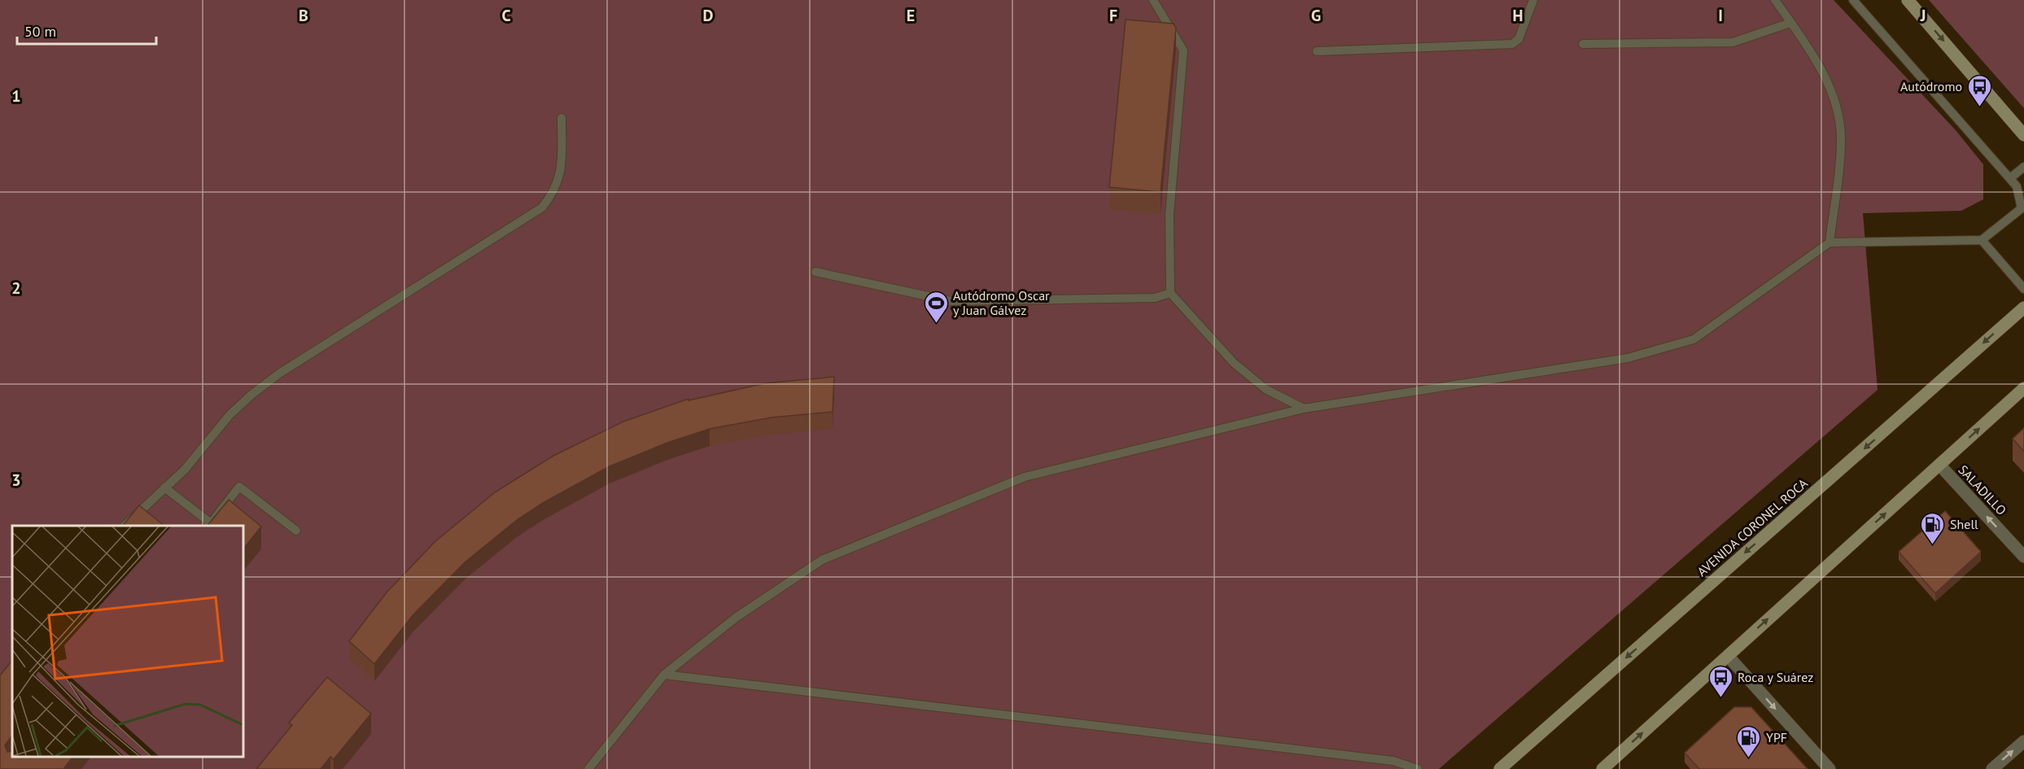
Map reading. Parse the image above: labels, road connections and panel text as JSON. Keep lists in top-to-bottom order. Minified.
{"streets":{"main road":["AVENIDA CORONEL ROCA"],"street":["SALADILLO"]},"one_way":["SALADILLO"],"places":{"bus stop":["Autódromo","Roca y Suárez"],"sports":["Autódromo Oscar y Juan Gálvez"],"fuel station":["Shell","YPF"]},"scale_bar":"50 m","grid":{"columns":["B","C","D","E","F","G","H","I","J"],"rows":["1","2","3"]}}
